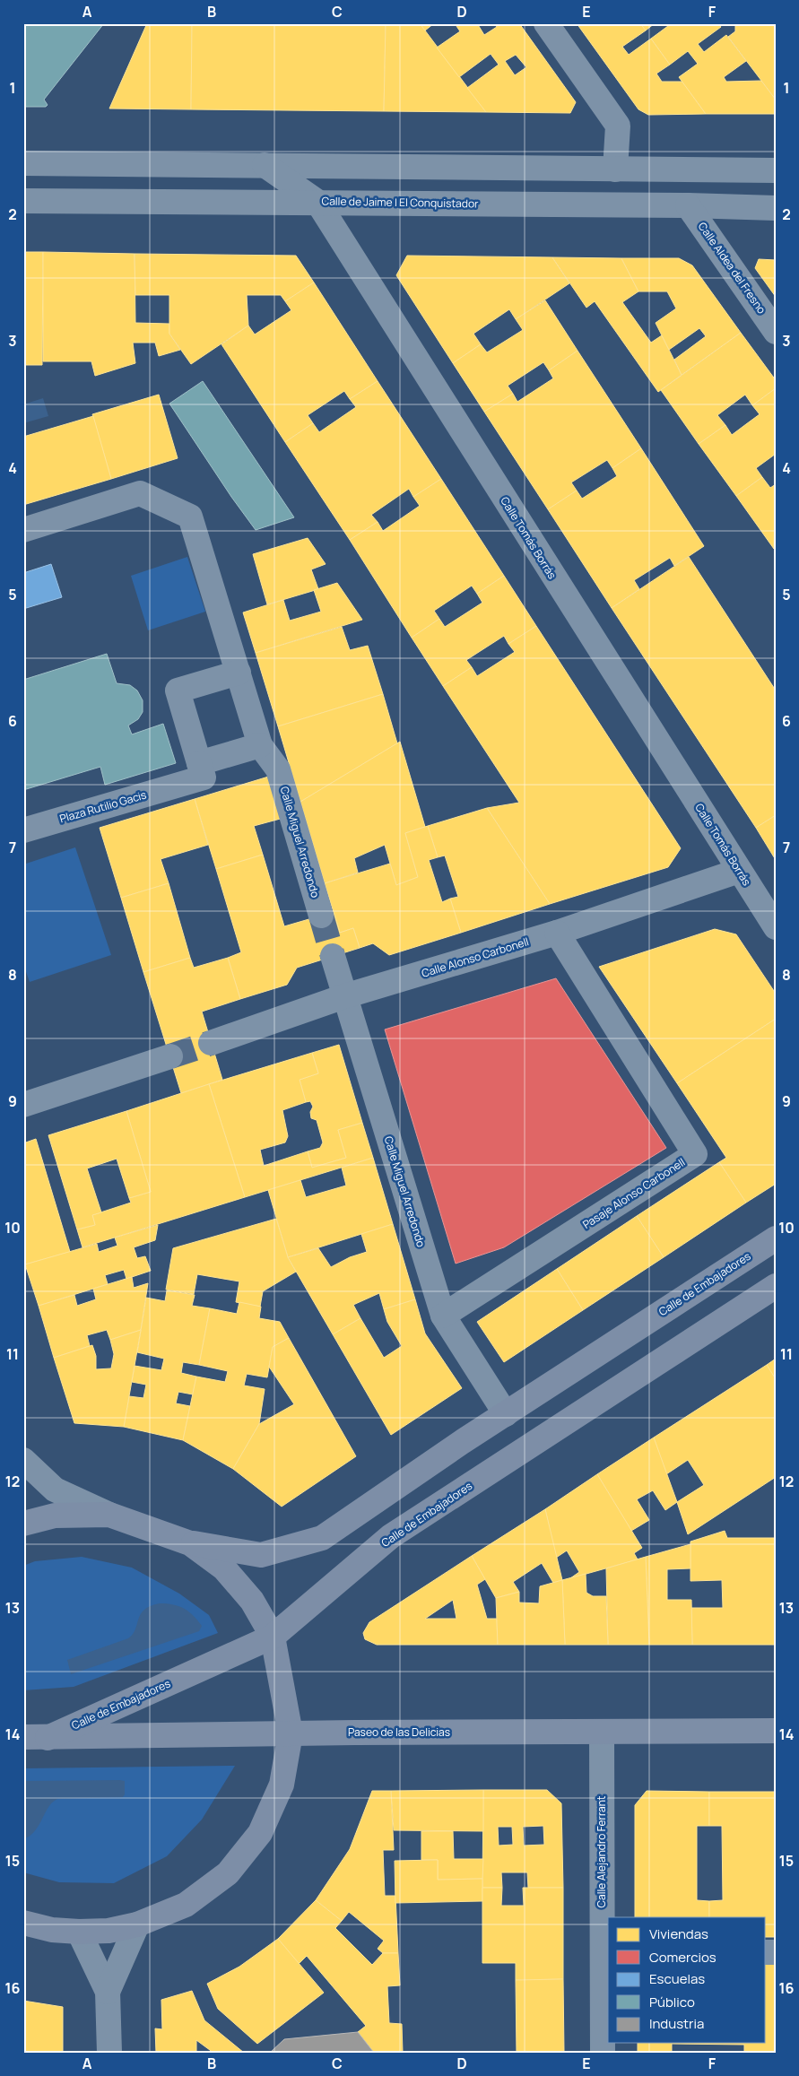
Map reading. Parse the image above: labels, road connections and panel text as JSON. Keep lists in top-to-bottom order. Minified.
{"streets":{"main road":["Calle de Embajadores","Paseo de las Delicias"],"street":["Calle de Jaime I El Conquistador","Calle Aldea del Fresno","Calle Tomás Borrás","Plaza Rutilio Gacis","Calle Miguel Arredondo","Calle Alonso Carbonell","Pasaje Alonso Carbonell","Calle Alejandro Ferrant"]},"crossings":[["Calle de Jaime I El Conquistador","Calle Aldea del Fresno"],["Calle de Jaime I El Conquistador","Calle Tomás Borrás"],["Calle Tomás Borrás","Calle Alonso Carbonell"],["Calle Miguel Arredondo","Calle Alonso Carbonell"],["Calle Miguel Arredondo","Pasaje Alonso Carbonell"],["Calle Miguel Arredondo","Calle de Embajadores"],["Calle Alonso Carbonell","Pasaje Alonso Carbonell"],["Calle de Embajadores","Paseo de las Delicias"],["Paseo de las Delicias","Calle Alejandro Ferrant"]],"legend":["Viviendas","Comercios","Escuelas","Público","Industria"],"grid":{"columns":["A","B","C","D","E","F"],"rows":["1","2","3","4","5","6","7","8","9","10","11","12","13","14","15","16"]}}
